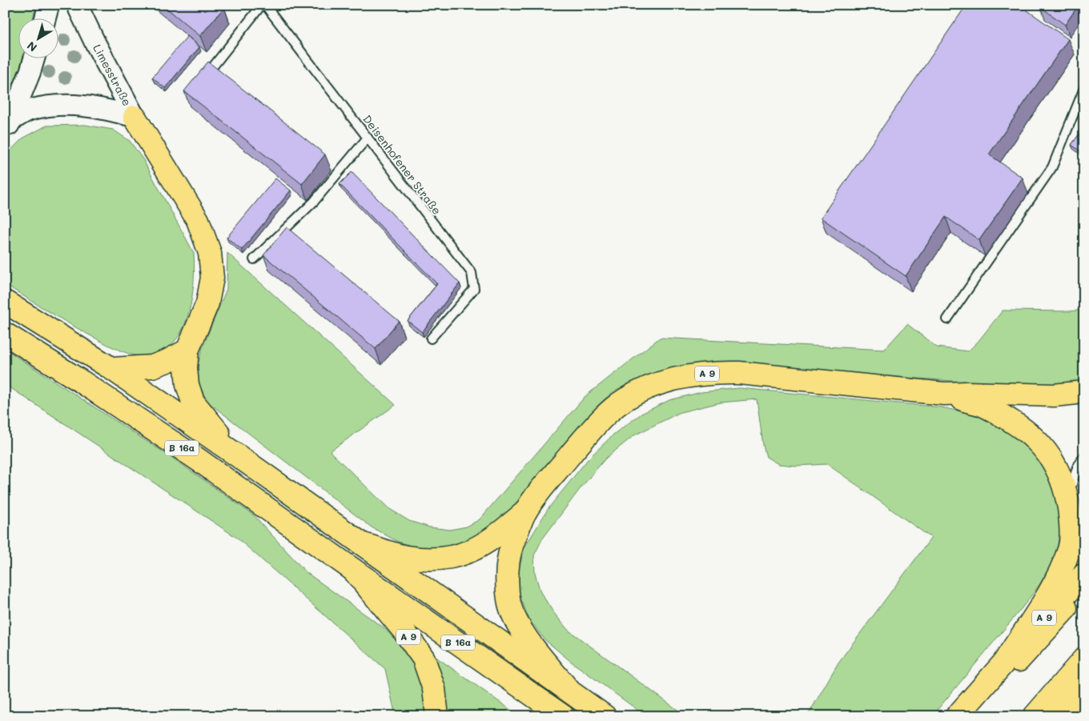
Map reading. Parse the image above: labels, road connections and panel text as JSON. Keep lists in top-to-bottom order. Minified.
{"streets":{"highway":["A 9","B 16a"],"street":["Limesstraße"],"lane":["Deisenhofener Straße"]},"crossings":[["A 9","B 16a"]],"north":"bottom left"}
